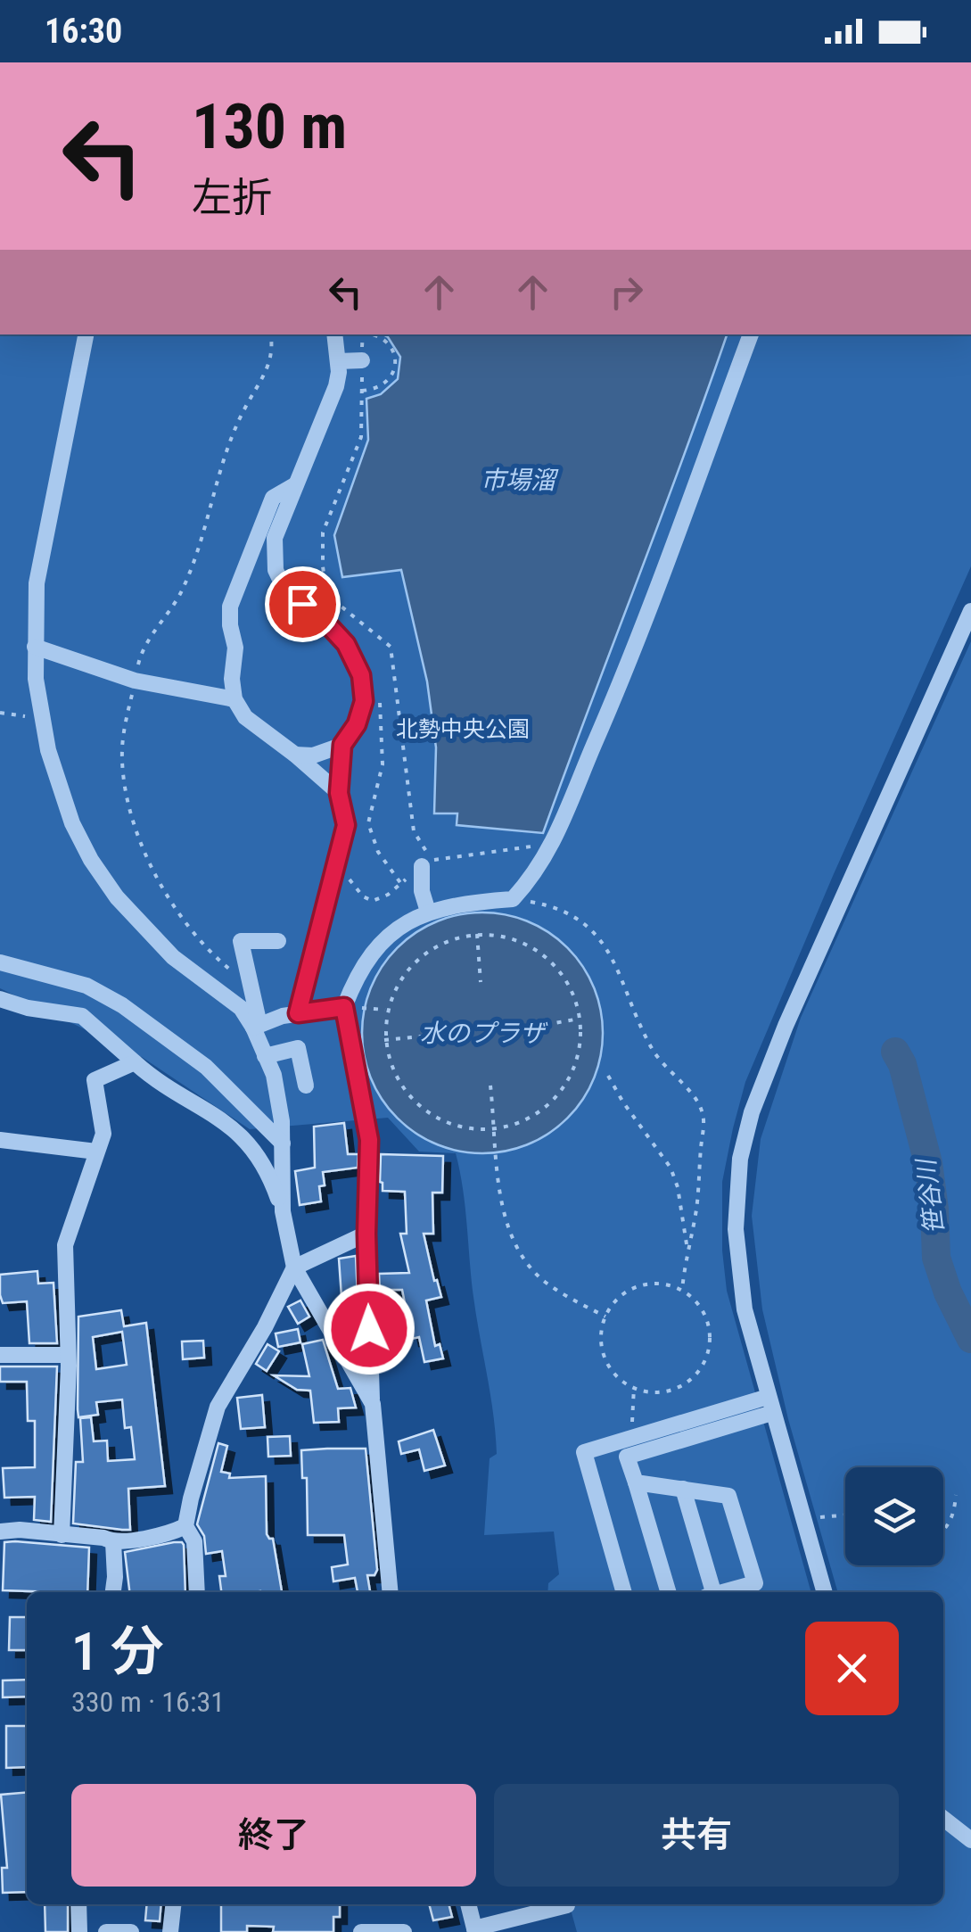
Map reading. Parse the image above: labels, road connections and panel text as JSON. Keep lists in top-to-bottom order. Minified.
{"water":["市場溜","水のプラザ","笹谷川"],"parks":["北勢中央公園"],"page":{"status":"16:30","turn":["130 m","左折"],"heading":["1 分","330 m · 16:31"],"buttons":["終了","共有"]}}
